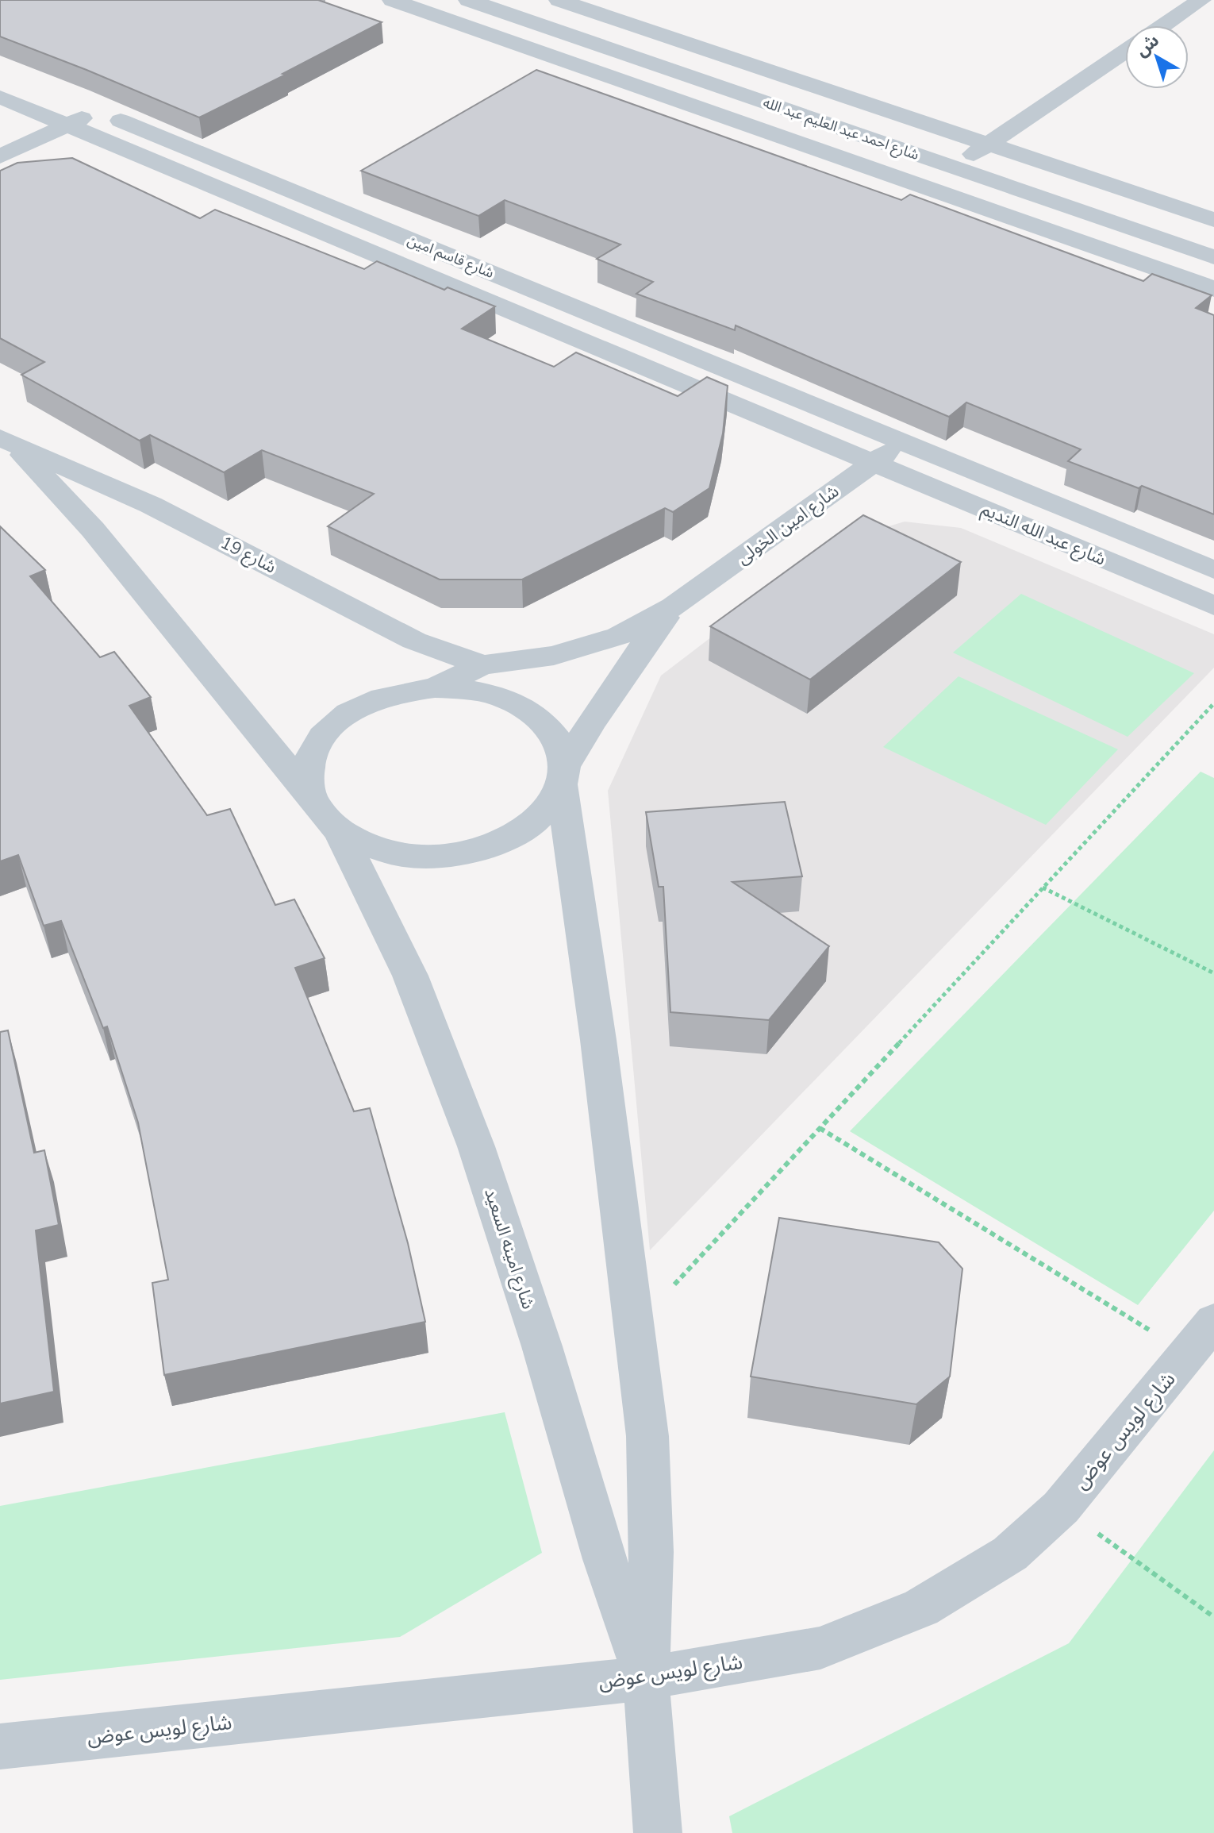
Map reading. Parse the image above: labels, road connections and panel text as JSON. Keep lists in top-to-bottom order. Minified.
{"streets":{"street":["شارع احمد عبد العليم عبد الله","شارع قاسم امين","شارع امين الخولى","شارع عبد الله النديم","شارع 19","شارع امينه السعيد","شارع لويس عوض"]},"crossings":[["شارع قاسم امين","شارع امين الخولى"],["شارع قاسم امين","شارع عبد الله النديم"],["شارع امين الخولى","شارع عبد الله النديم"],["شارع امين الخولى","شارع 19"],["شارع امين الخولى","شارع امينه السعيد"],["شارع 19","شارع امينه السعيد"],["شارع امينه السعيد","شارع لويس عوض"]],"north":"top left"}
